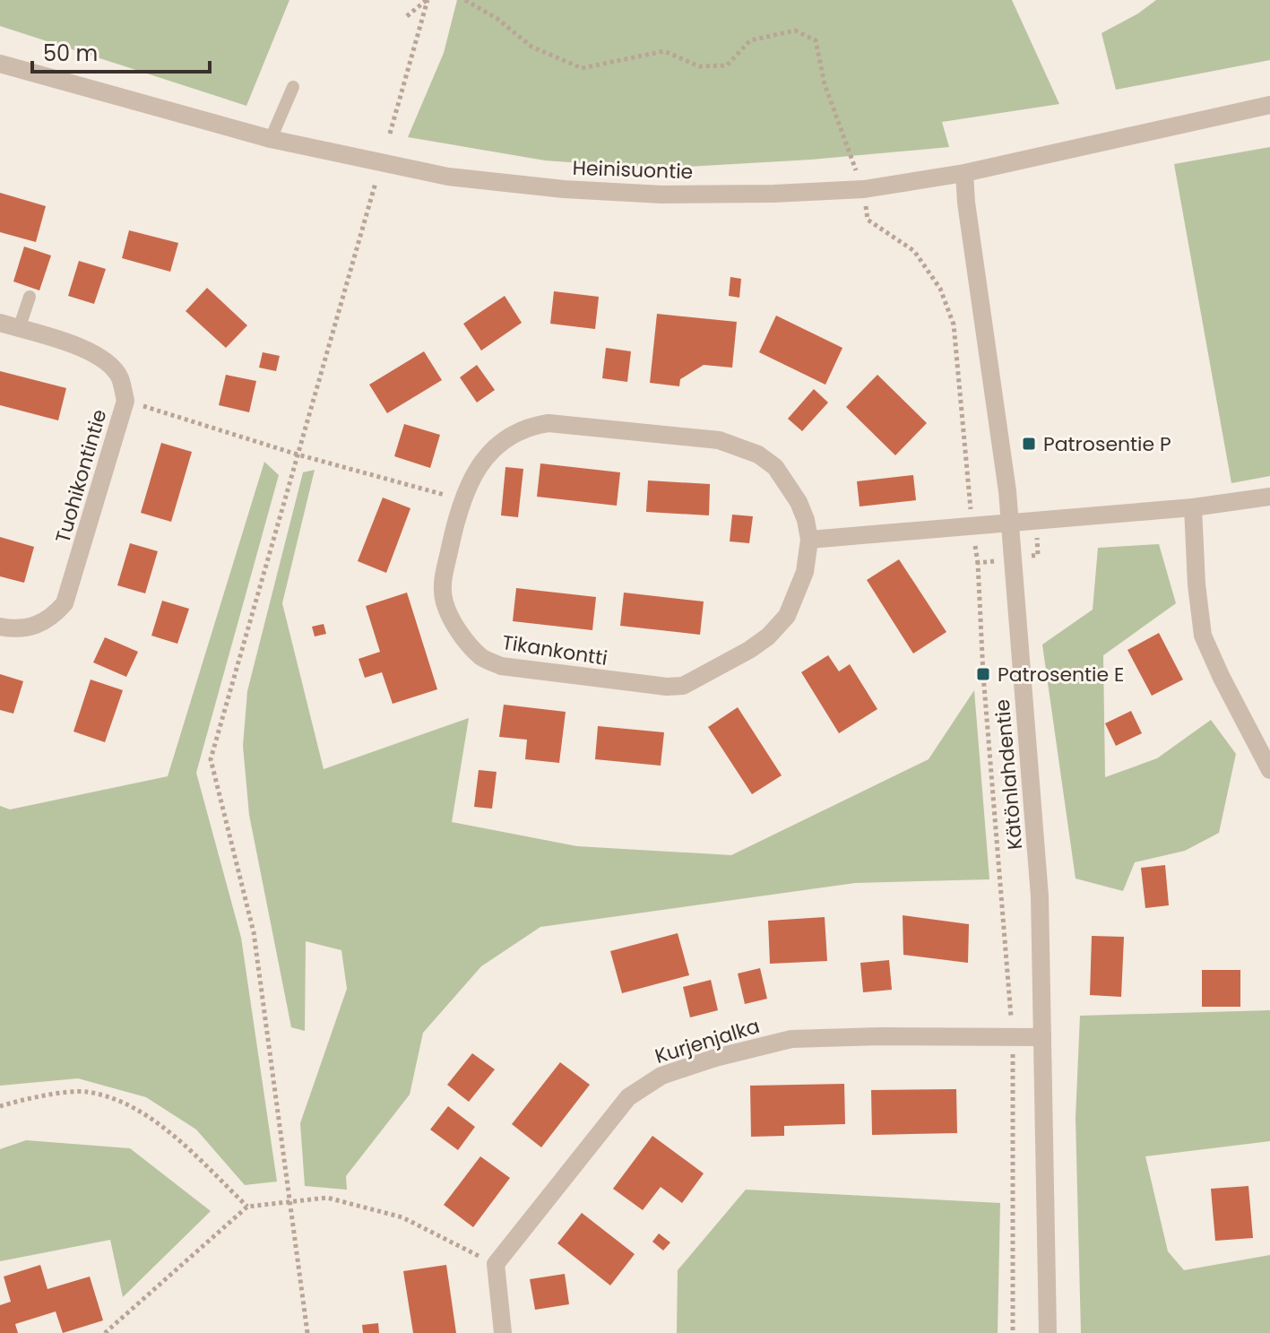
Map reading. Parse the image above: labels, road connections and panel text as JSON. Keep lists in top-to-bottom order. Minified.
{"streets":{"street":["Heinisuontie","Tuohikontintie","Tikankontti","Kätönlahdentie","Kurjenjalka"]},"crossings":[["Heinisuontie","Kätönlahdentie"],["Kätönlahdentie","Kurjenjalka"]],"places":{"transit":["Patrosentie P","Patrosentie E"]},"scale_bar":"50 m"}
